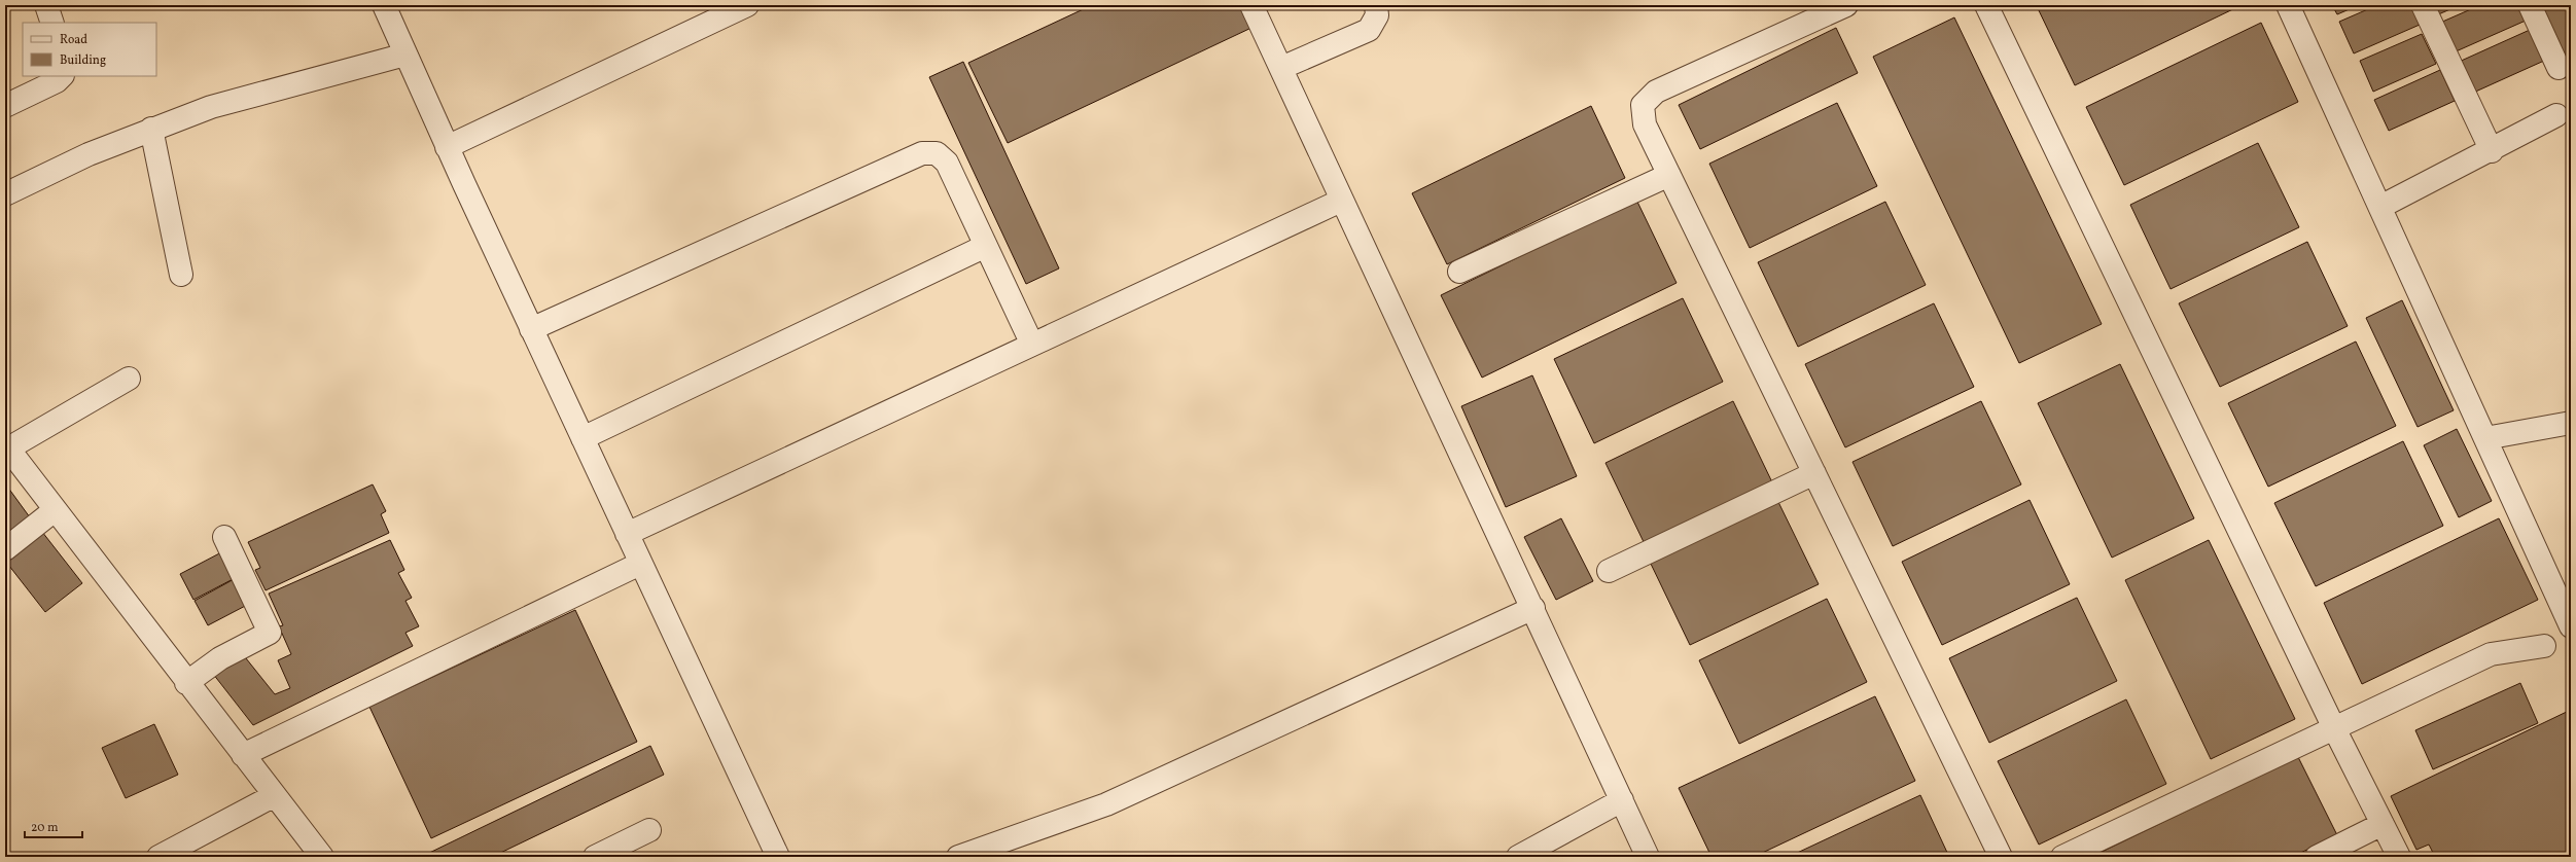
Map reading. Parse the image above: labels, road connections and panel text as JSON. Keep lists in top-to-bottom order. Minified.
{"legend":["Road","Building"],"scale_bar":"20 m"}
